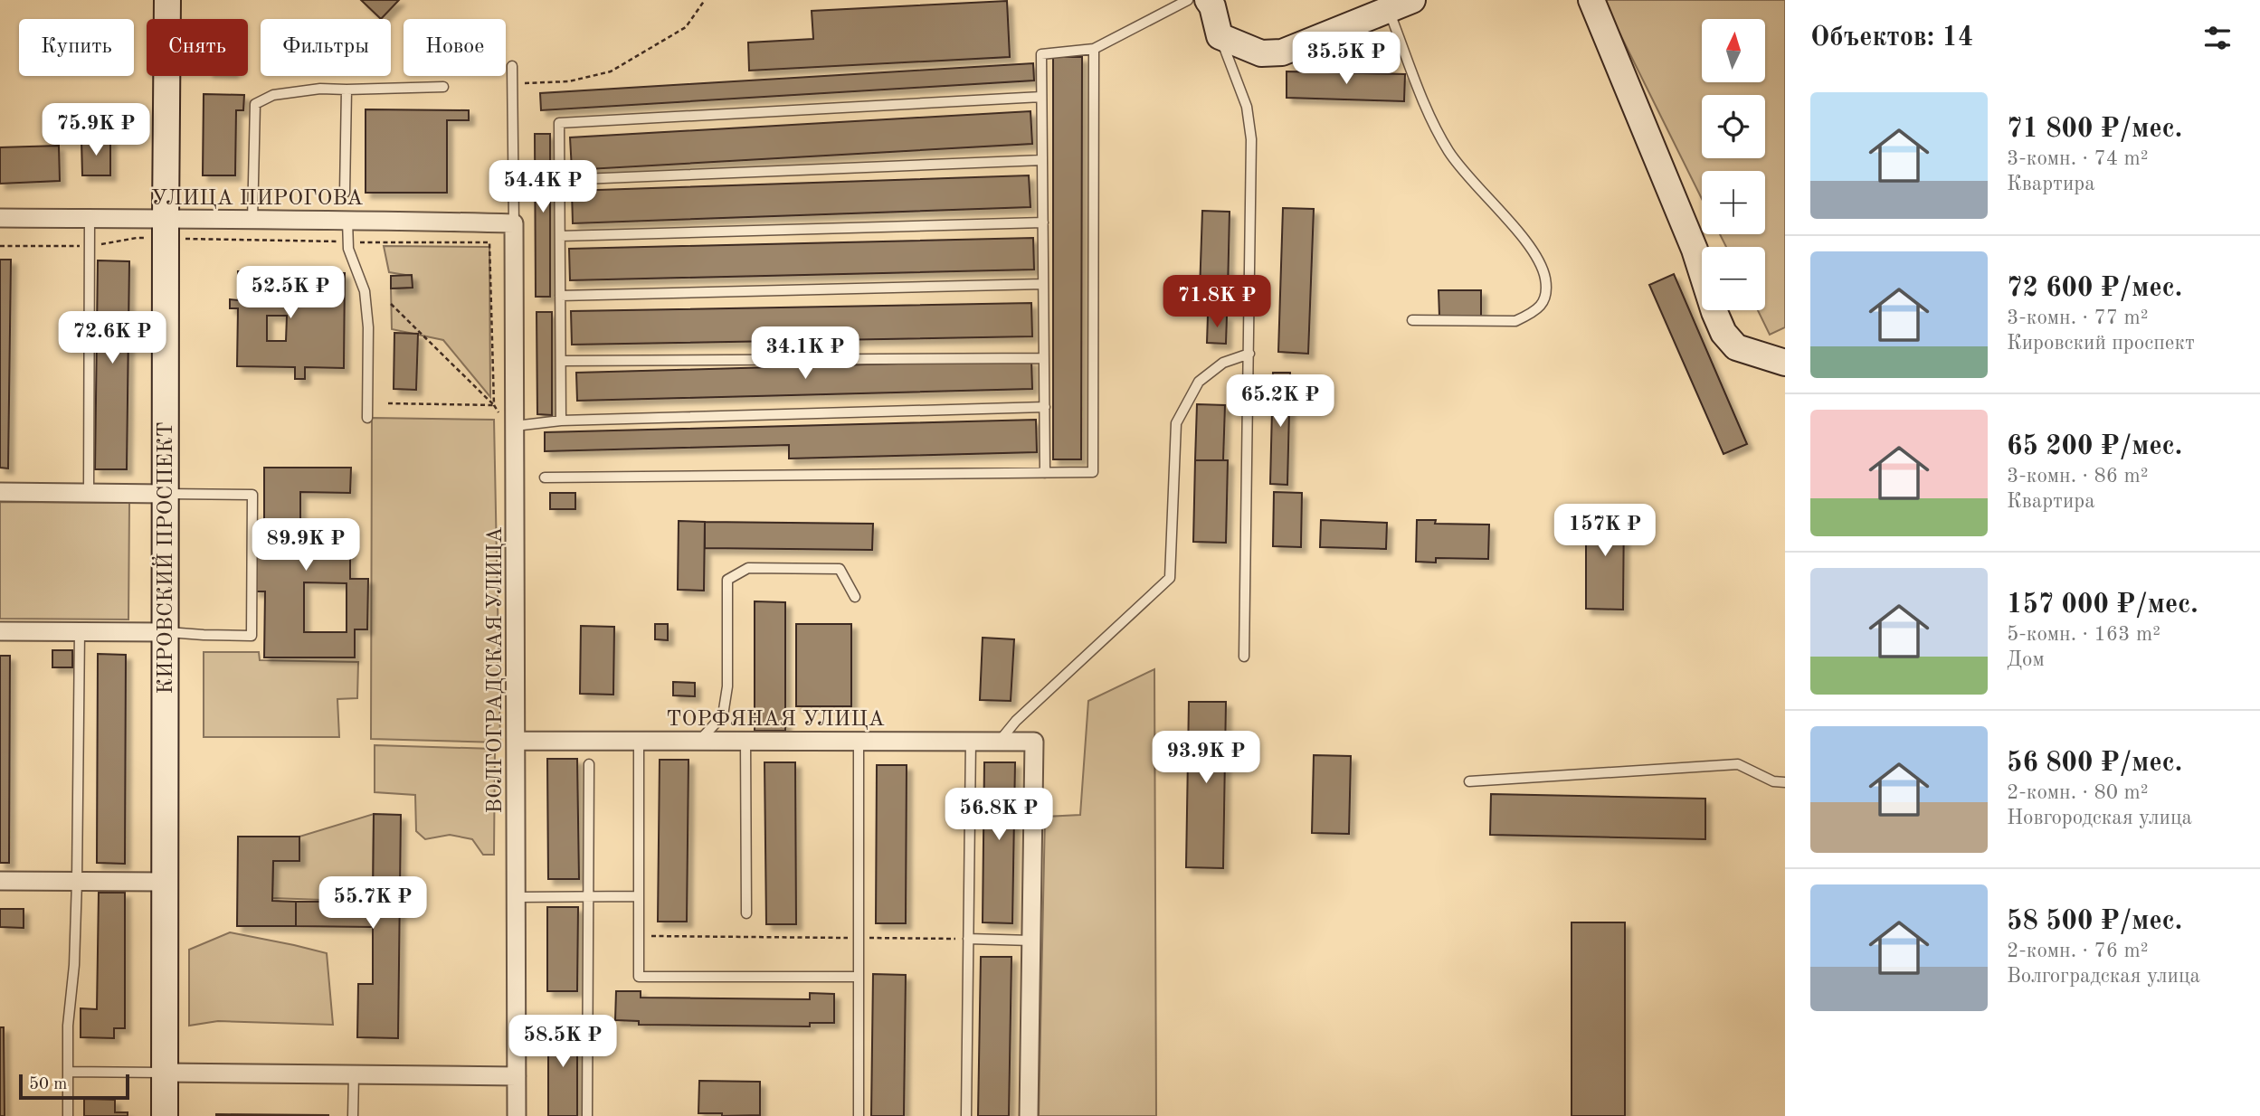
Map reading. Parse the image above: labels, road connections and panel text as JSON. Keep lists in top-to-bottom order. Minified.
{"streets":{"main road":["КИРОВСКИЙ ПРОСПЕКТ"],"street":["УЛИЦА ПИРОГОВА","ВОЛГОГРАДСКАЯ УЛИЦА","ТОРФЯНАЯ УЛИЦА"]},"crossings":[["УЛИЦА ПИРОГОВА","КИРОВСКИЙ ПРОСПЕКТ"],["УЛИЦА ПИРОГОВА","ВОЛГОГРАДСКАЯ УЛИЦА"],["ВОЛГОГРАДСКАЯ УЛИЦА","ТОРФЯНАЯ УЛИЦА"]],"scale_bar":"50 m","north":"top","page":{"heading":"Объектов: 14","map_buttons":["+","−"],"chip":["Купить","Снять","Фильтры","Новое"],"price":["35.5K ₽","75.9K ₽","54.4K ₽","52.5K ₽","71.8K ₽","72.6K ₽","34.1K ₽","65.2K ₽","157K ₽","89.9K ₽","93.9K ₽","56.8K ₽","55.7K ₽","58.5K ₽"],"list":[{"name":"71 800 ₽/мес.","note":"3-комн. · 74 m² · Квартира"},{"name":"72 600 ₽/мес.","note":"3-комн. · 77 m² · Кировский проспект"},{"name":"65 200 ₽/мес.","note":"3-комн. · 86 m² · Квартира"},{"name":"157 000 ₽/мес.","note":"5-комн. · 163 m² · Дом"},{"name":"56 800 ₽/мес.","note":"2-комн. · 80 m² · Новгородская улица"},{"name":"58 500 ₽/мес.","note":"2-комн. · 76 m² · Волгоградская улица"}],"scale":"50 m"}}
